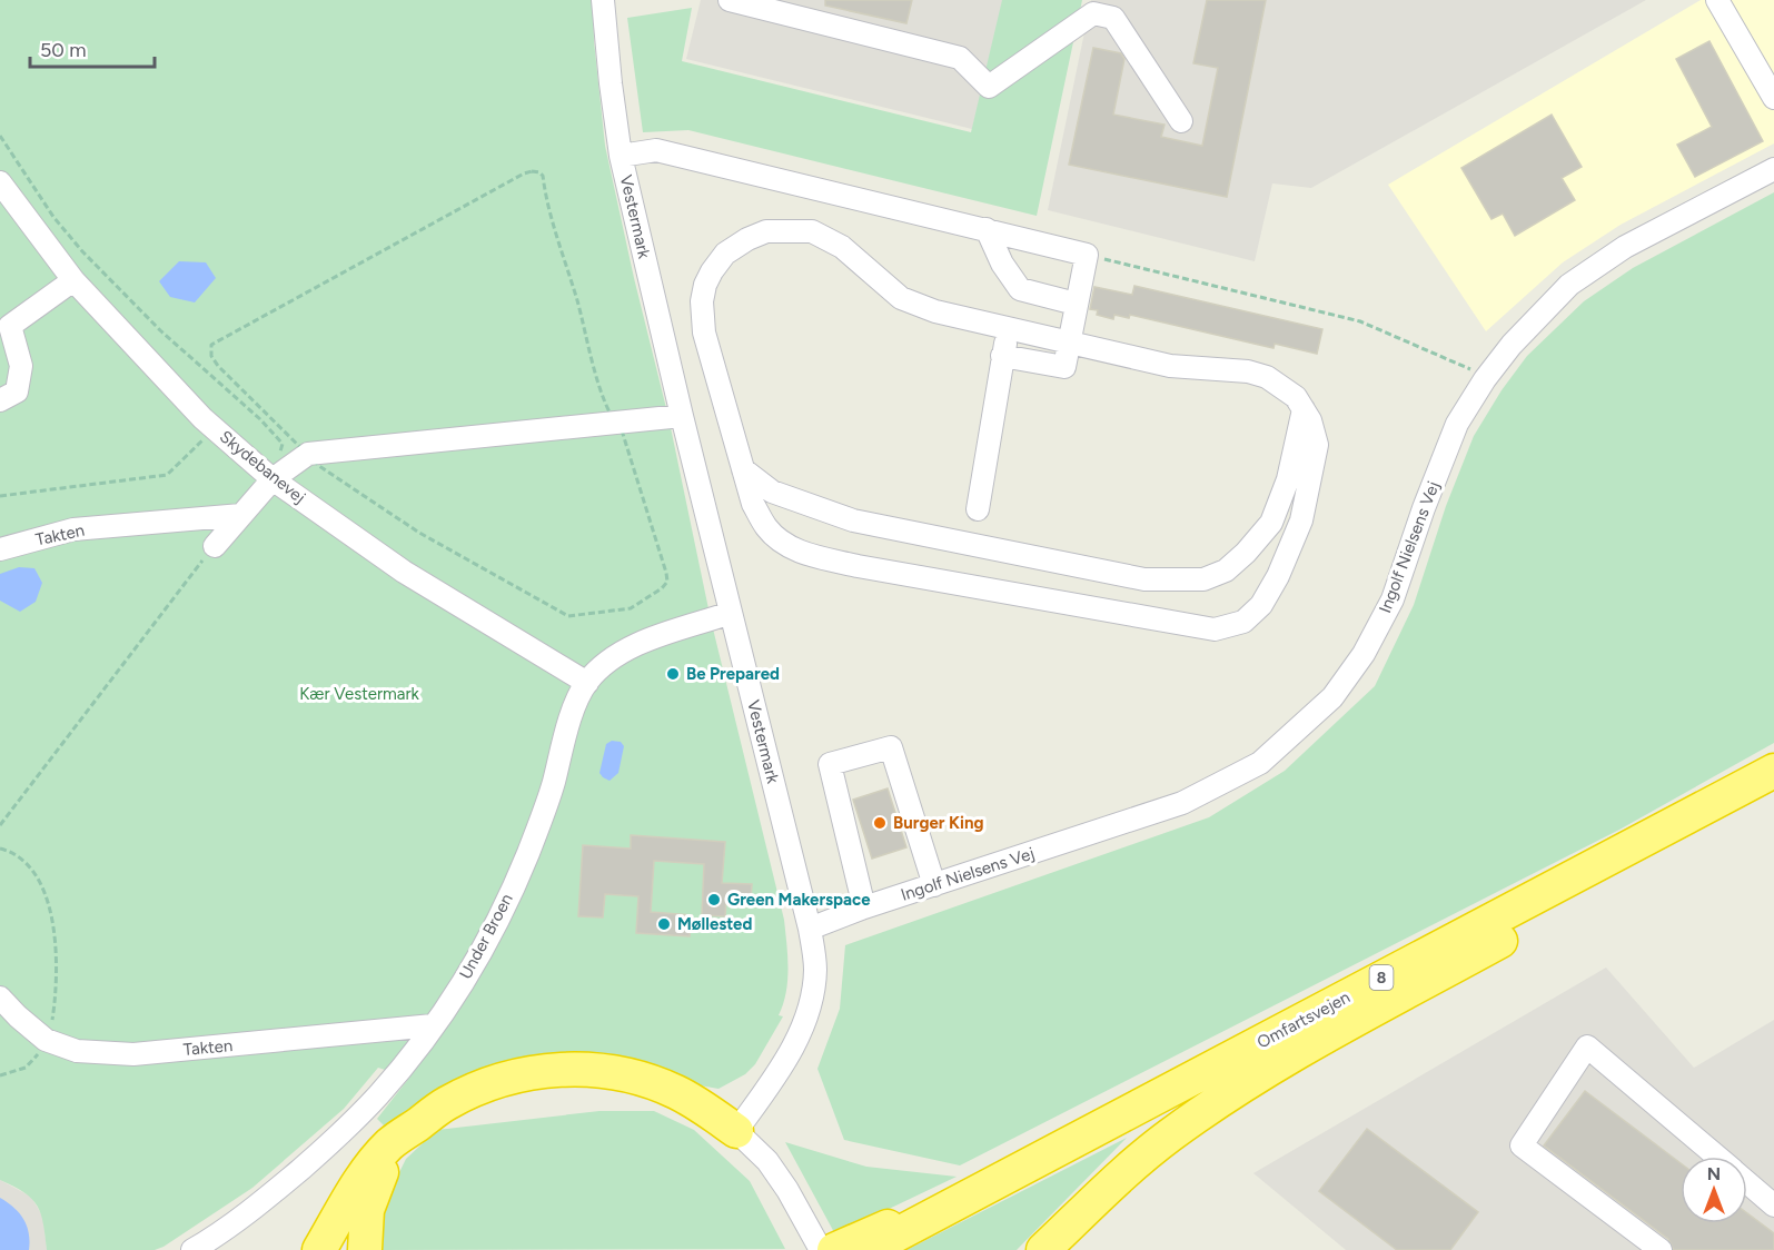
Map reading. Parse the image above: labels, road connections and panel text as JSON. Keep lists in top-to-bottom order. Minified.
{"streets":{"highway":["8","Omfartsvejen"],"street":["Vestermark","Skydebanevej","Takten","Ingolf Nielsens Vej","Under Broen"]},"crossings":[["Vestermark","Ingolf Nielsens Vej"],["Vestermark","Under Broen"],["Skydebanevej","Under Broen"],["Takten","Under Broen"]],"parks":["Kær Vestermark"],"places":["Be Prepared","Burger King","Green Makerspace","Møllested"],"scale_bar":"50 m","north":"top"}
